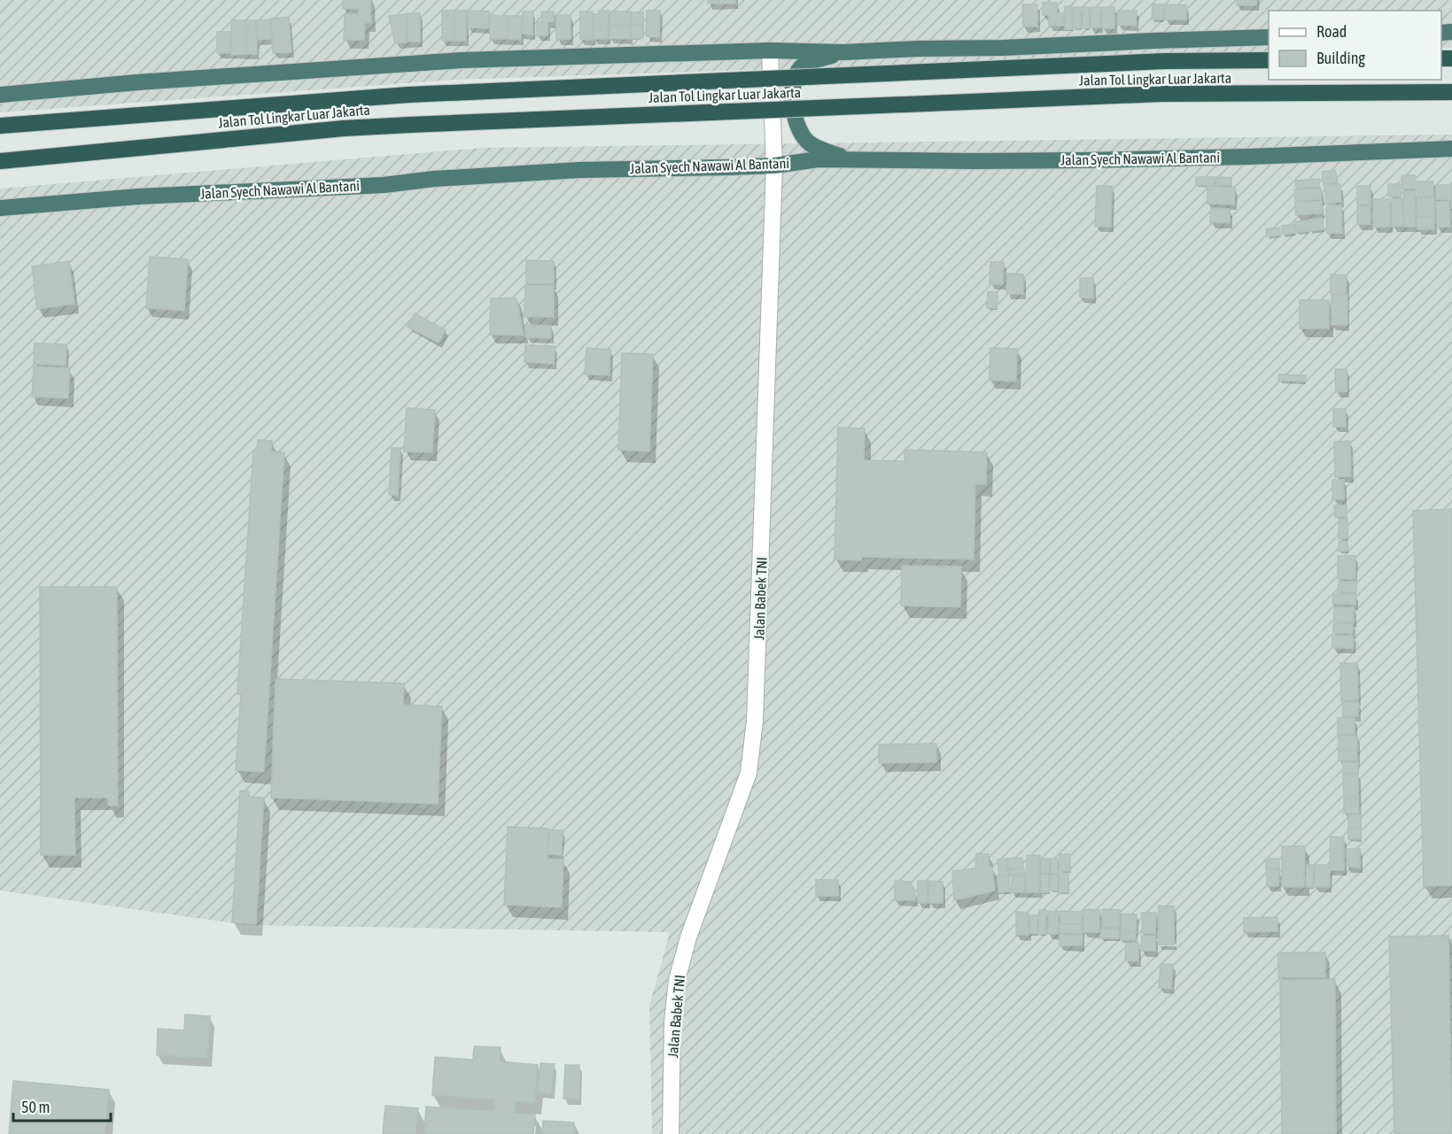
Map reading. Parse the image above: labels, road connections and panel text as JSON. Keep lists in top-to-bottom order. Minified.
{"streets":{"highway":["Jalan Tol Lingkar Luar Jakarta","Jalan Syech Nawawi Al Bantani"],"street":["Jalan Babek TNI"]},"crossings":[["Jalan Syech Nawawi Al Bantani","Jalan Babek TNI"]],"legend":["Road","Building"],"scale_bar":"50 m"}
